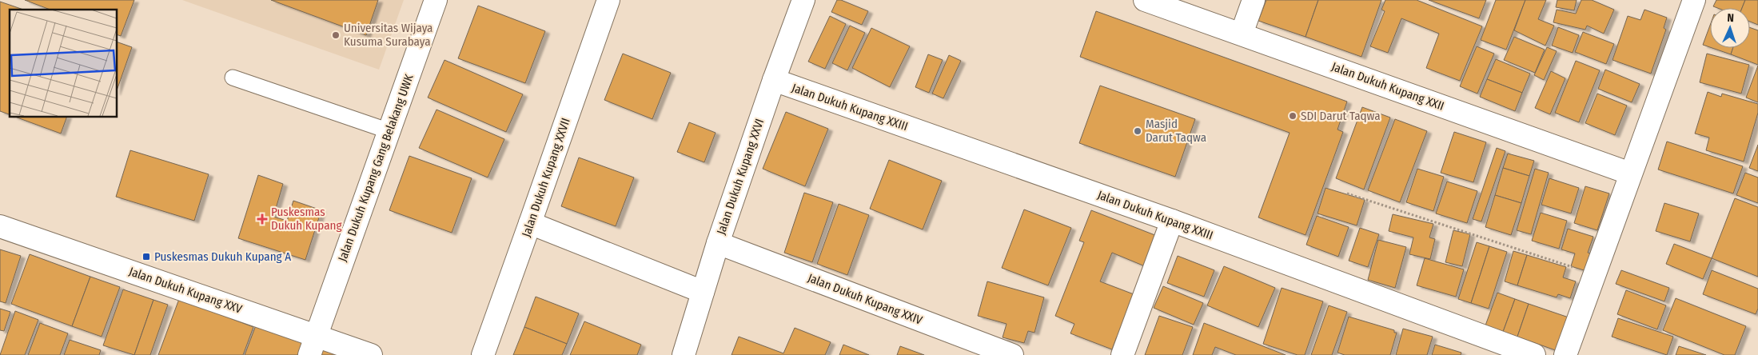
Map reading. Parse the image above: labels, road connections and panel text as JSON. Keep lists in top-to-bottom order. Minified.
{"streets":{"street":["Jalan Dukuh Kupang XXII","Jalan Dukuh Kupang XXIII","Jalan Dukuh Kupang Gang Belakang UWK","Jalan Dukuh Kupang XXVI","Jalan Dukuh Kupang XXVII","Jalan Dukuh Kupang XXV","Jalan Dukuh Kupang XXIV"]},"crossings":[["Jalan Dukuh Kupang XXIII","Jalan Dukuh Kupang XXVI"],["Jalan Dukuh Kupang Gang Belakang UWK","Jalan Dukuh Kupang XXV"],["Jalan Dukuh Kupang XXVI","Jalan Dukuh Kupang XXIV"]],"places":{"other":["Universitas Wijaya Kusuma Surabaya","SDI Darut Taqwa","Masjid Darut Taqwa"],"health":["Puskesmas Dukuh Kupang"],"transit":["Puskesmas Dukuh Kupang A"]},"north":"top"}
